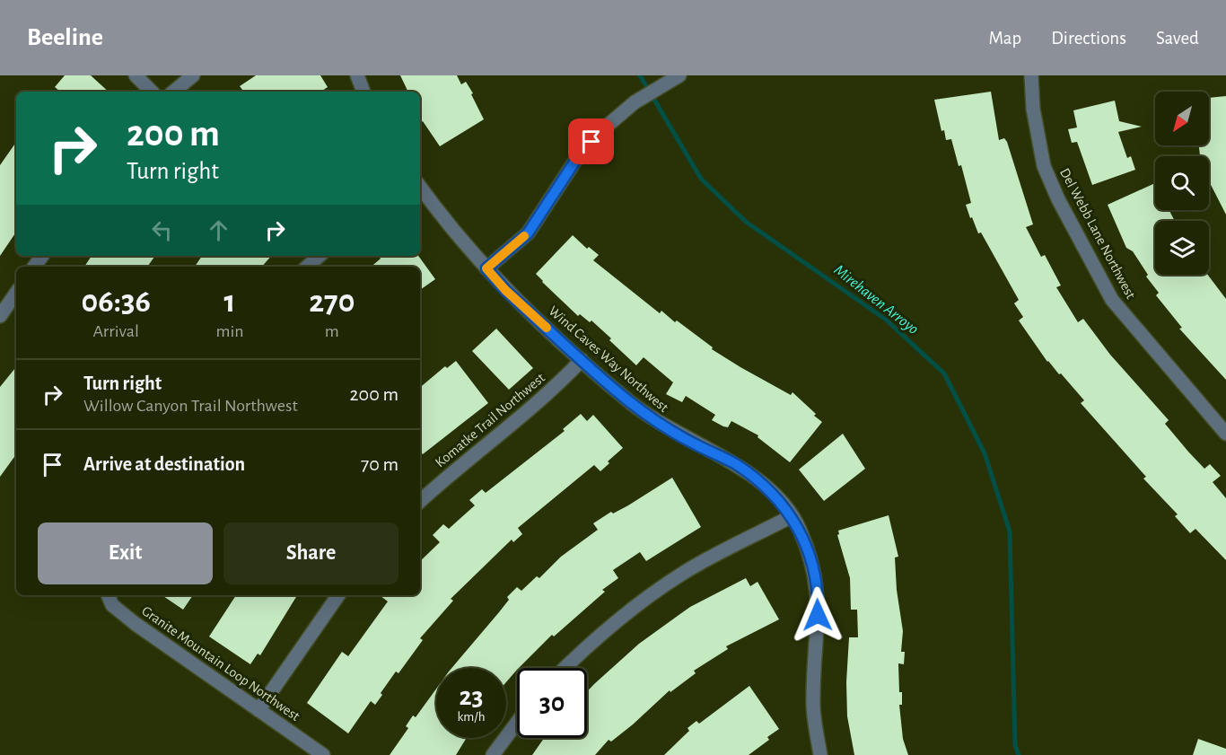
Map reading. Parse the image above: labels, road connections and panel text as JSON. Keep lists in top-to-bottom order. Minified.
{"streets":{"street":["Del Webb Lane Northwest","Wind Caves Way Northwest","Komatke Trail Northwest","Granite Mountain Loop Northwest"]},"crossings":[["Wind Caves Way Northwest","Komatke Trail Northwest"]],"water":["Mirehaven Arroyo"],"north":"bottom left","page":{"header":"Beeline","nav":["Map","Directions","Saved"],"turn":["200 m","Turn right"],"eta":["06:36","Arrival","1","min","270","m"],"list":[{"name":"Turn right","note":"Willow Canyon Trail Northwest","value":"200 m"},{"name":"Arrive at destination","value":"70 m"}],"buttons":["Exit","Share"],"speed":"23 km/h","limit":"30"}}
